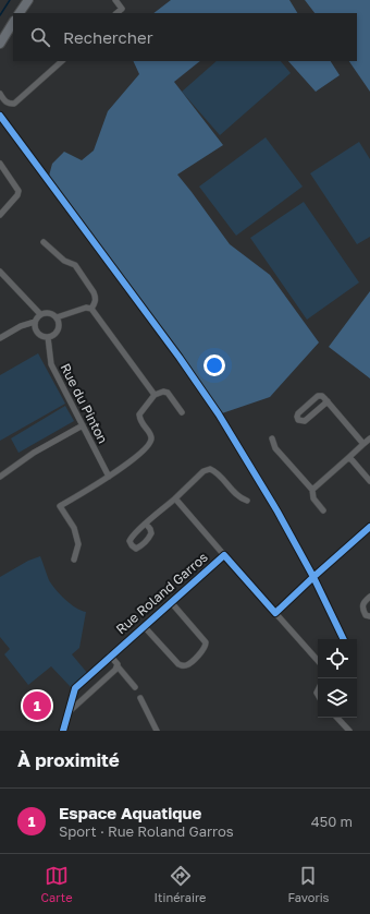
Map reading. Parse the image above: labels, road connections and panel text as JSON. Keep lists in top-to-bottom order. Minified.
{"streets":{"street":["Rue du Pinton","Rue Roland Garros"]},"page":{"search":"Rechercher","pins":"1","heading":"À proximité","list":[{"mark":"1","name":"Espace Aquatique","note":"Sport · Rue Roland Garros","value":"450 m"}],"nav":["Carte","Itinéraire","Favoris"]}}
